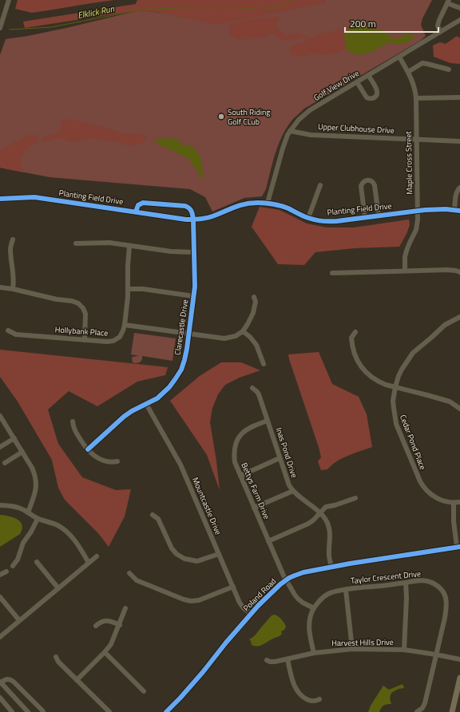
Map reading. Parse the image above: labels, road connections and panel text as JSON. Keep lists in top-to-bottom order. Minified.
{"streets":{"street":["Golf View Drive","Upper Clubhouse Drive","Maple Cross Street","Planting Field Drive","Clarecastle Drive","Hollybank Place","Cedar Pond Place","Inas Pond Drive","Bettys Farm Drive","Mountcastle Drive","Taylor Crescent Drive","Poland Road","Harvest Hills Drive"]},"crossings":[["Golf View Drive","Upper Clubhouse Drive"],["Golf View Drive","Maple Cross Street"],["Golf View Drive","Planting Field Drive"],["Upper Clubhouse Drive","Maple Cross Street"],["Maple Cross Street","Planting Field Drive"],["Planting Field Drive","Clarecastle Drive"],["Clarecastle Drive","Mountcastle Drive"],["Inas Pond Drive","Bettys Farm Drive"],["Inas Pond Drive","Poland Road"],["Bettys Farm Drive","Taylor Crescent Drive"],["Bettys Farm Drive","Poland Road"],["Mountcastle Drive","Poland Road"],["Taylor Crescent Drive","Harvest Hills Drive"]],"water":["Elklick Run"],"places":["South Riding Golf CLub"],"scale_bar":"200 m"}
